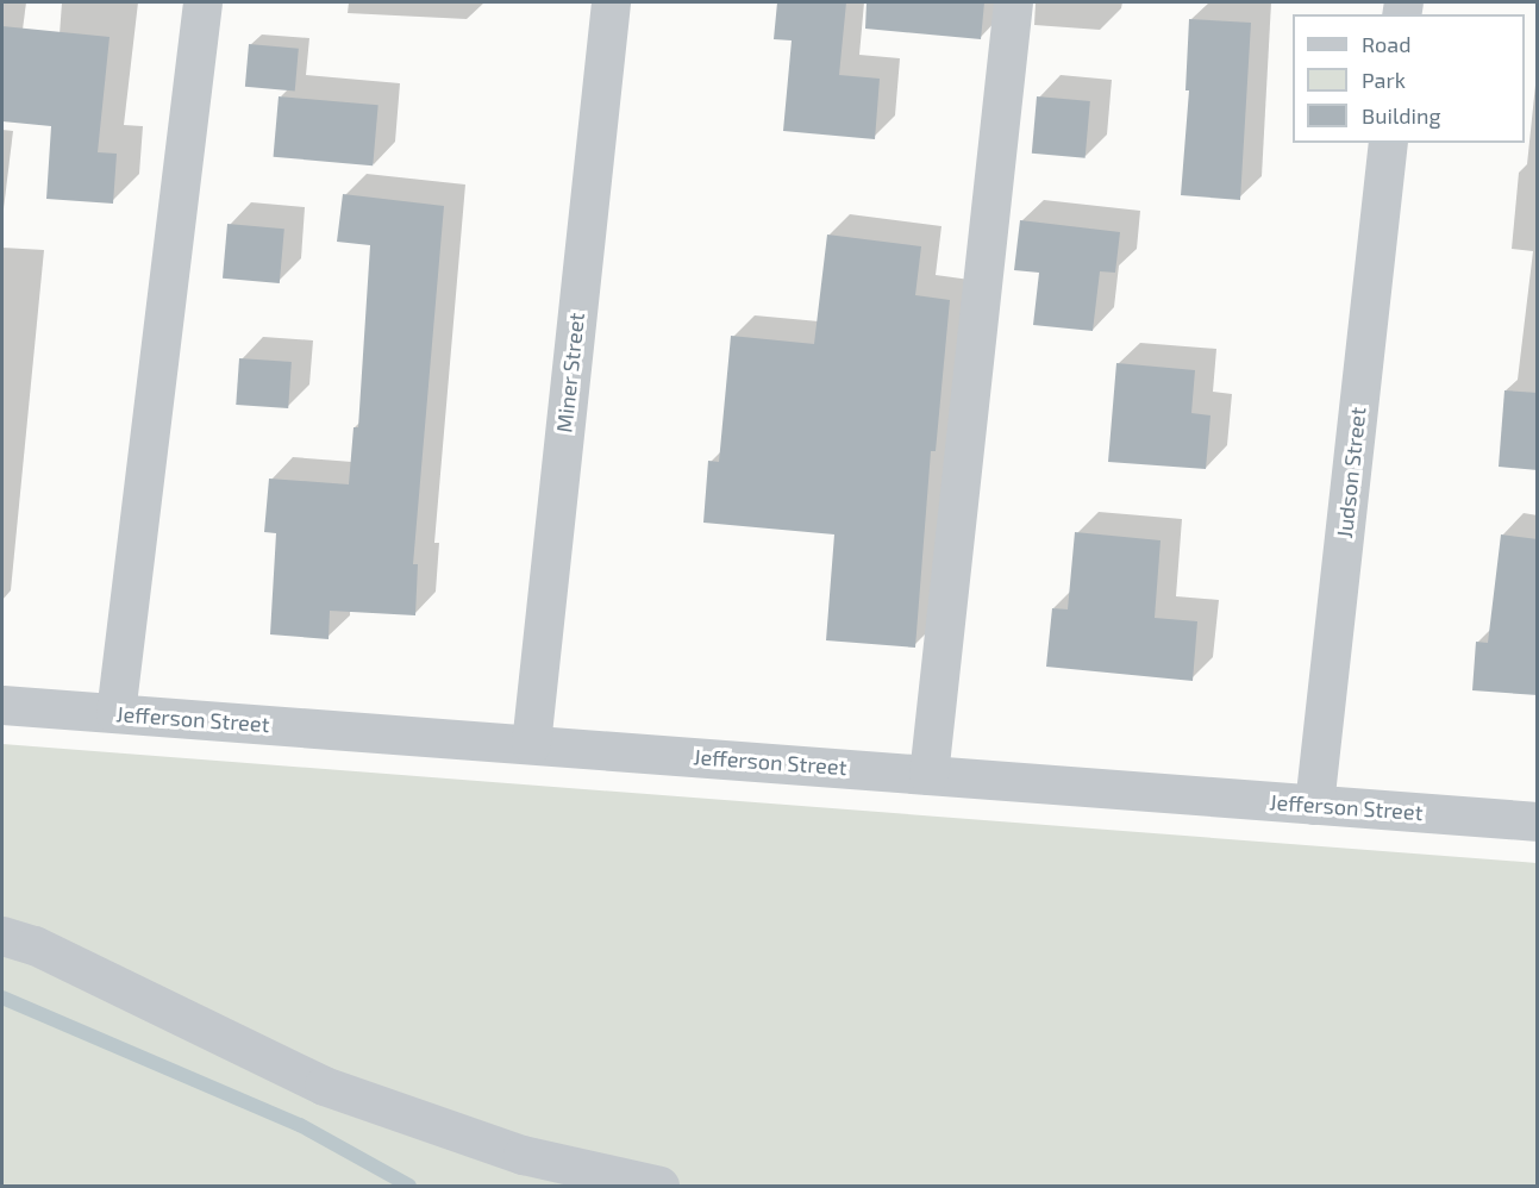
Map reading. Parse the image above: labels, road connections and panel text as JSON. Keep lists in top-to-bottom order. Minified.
{"streets":{"street":["Miner Street","Judson Street","Jefferson Street"]},"crossings":[["Miner Street","Jefferson Street"],["Judson Street","Jefferson Street"]],"legend":["Road","Park","Building"]}
